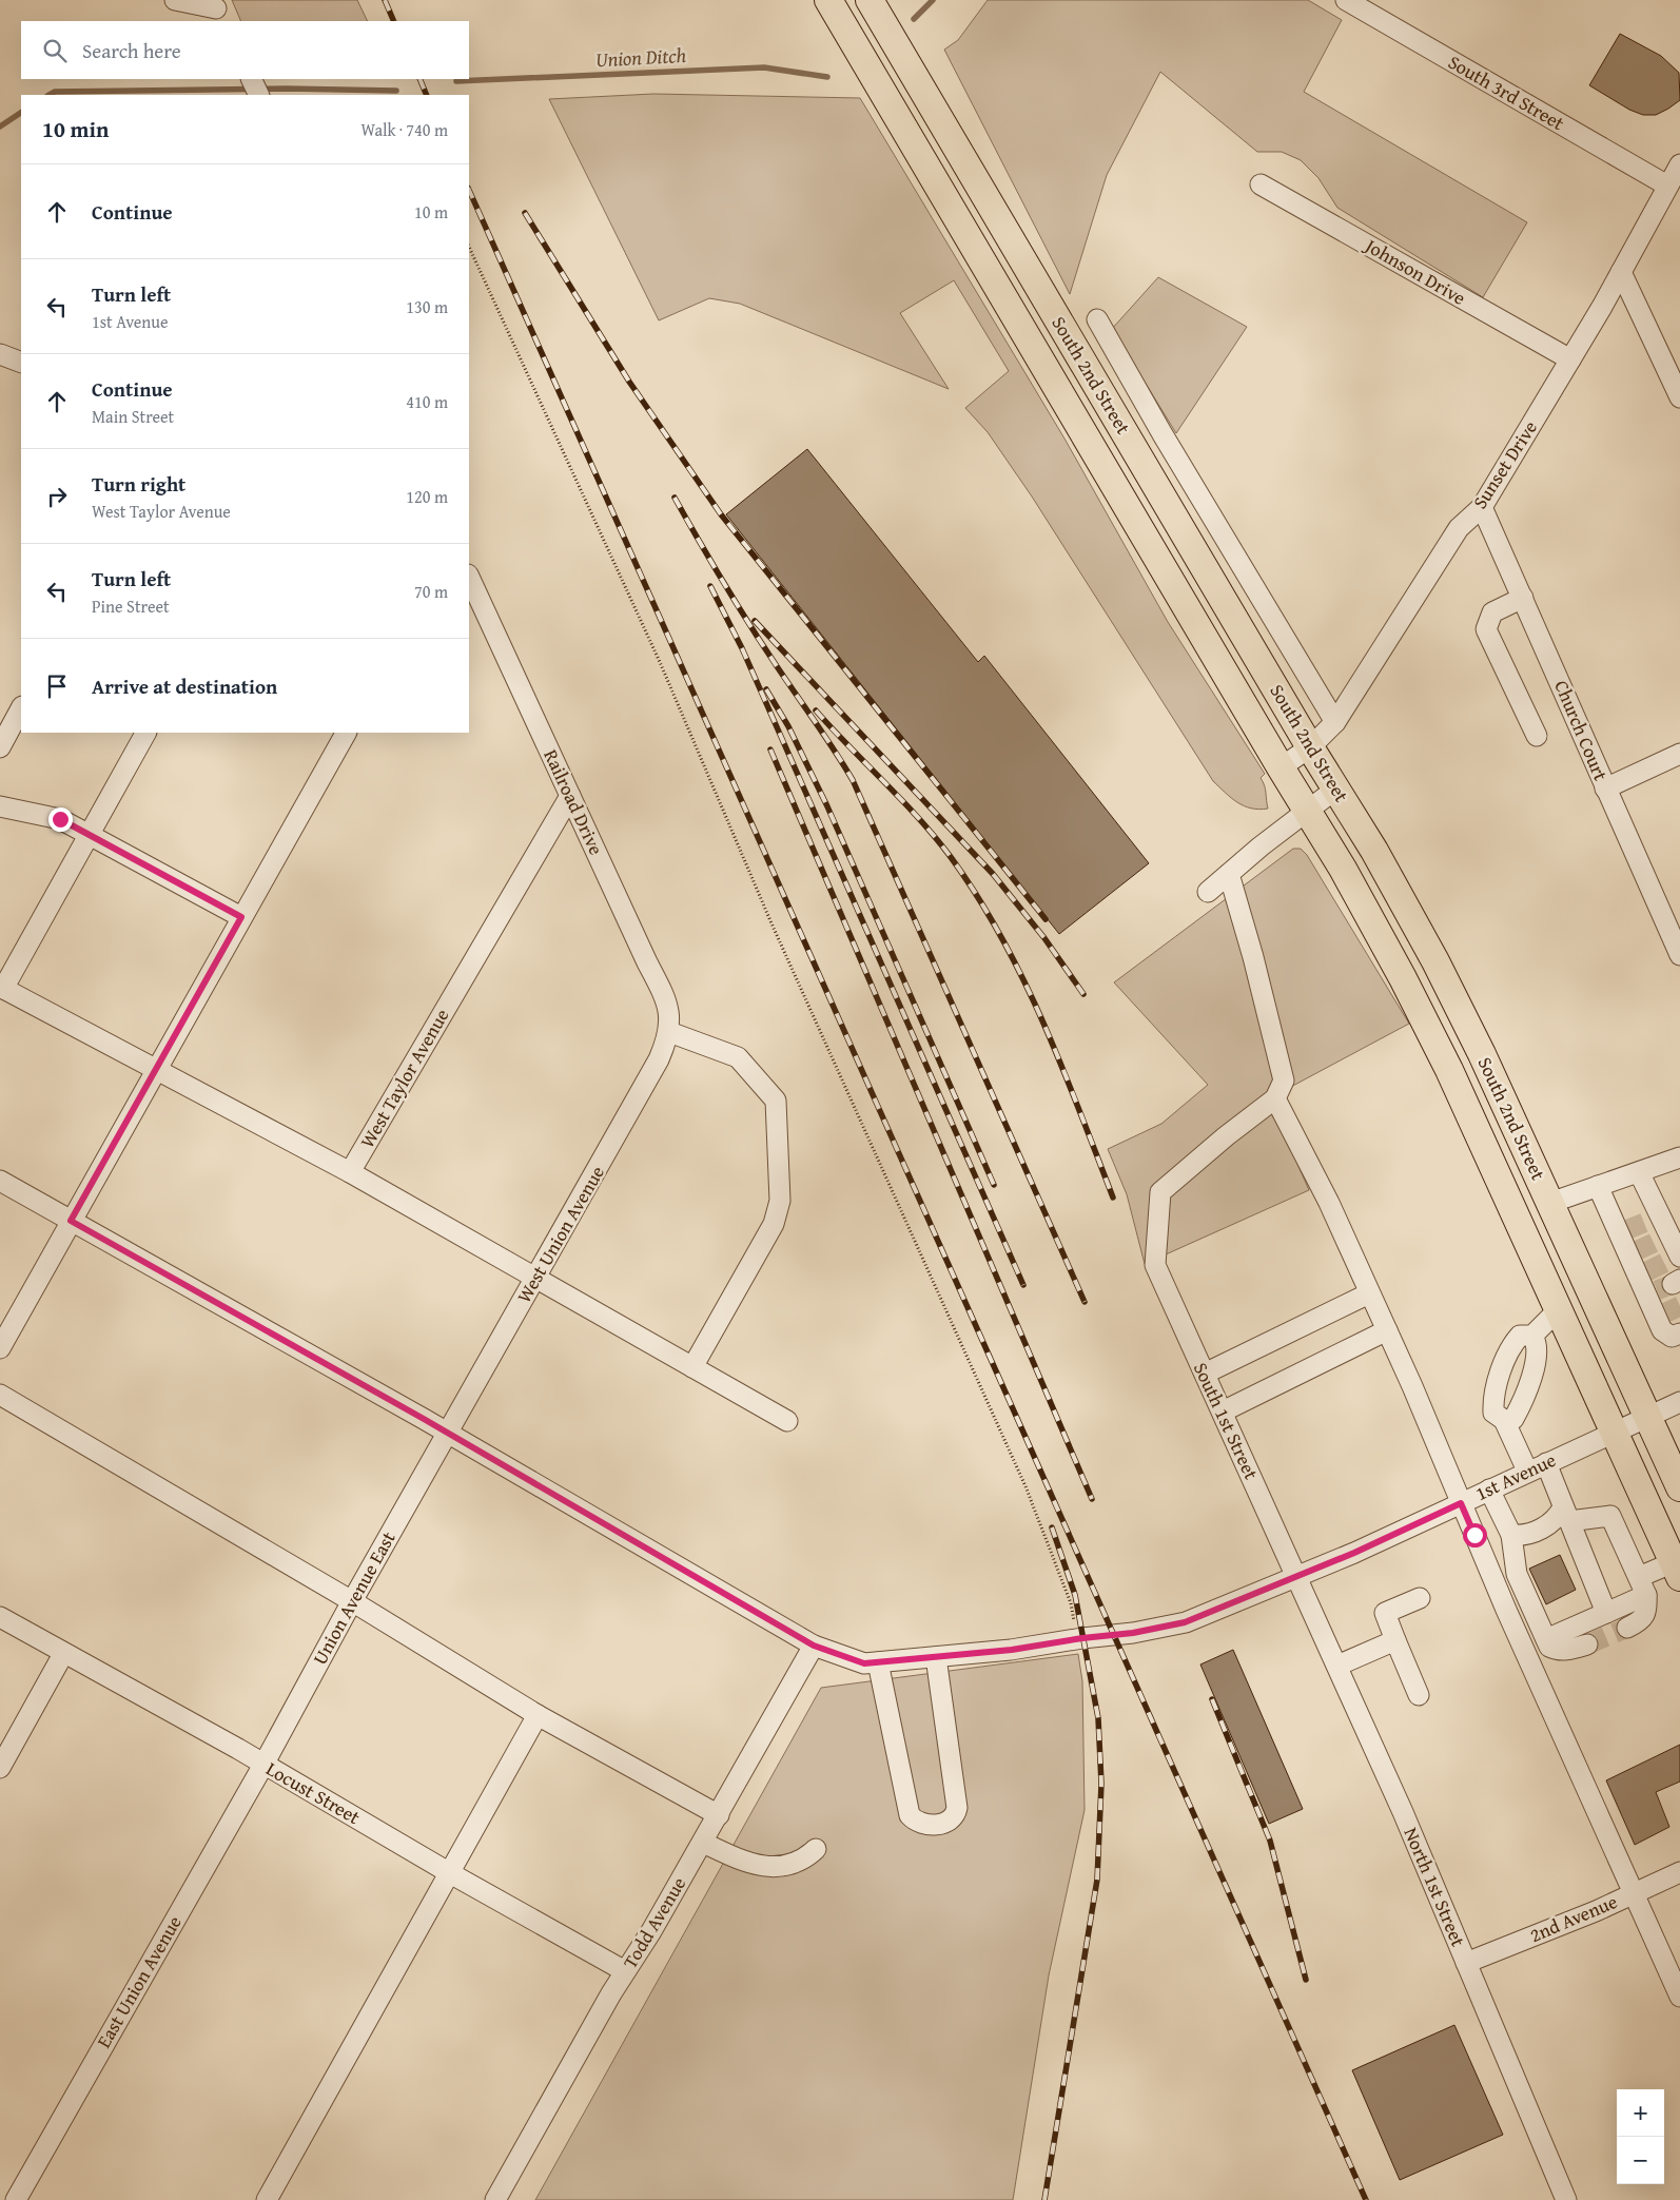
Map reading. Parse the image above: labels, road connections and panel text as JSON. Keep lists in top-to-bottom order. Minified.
{"streets":{"highway":["South 2nd Street"],"street":["South 3rd Street","Johnson Drive","Sunset Drive","Church Court","Railroad Drive","West Taylor Avenue","West Union Avenue","South 1st Street","1st Avenue","Union Avenue East","Locust Street","North 1st Street","2nd Avenue","Todd Avenue","East Union Avenue"]},"crossings":[["South 3rd Street","Sunset Drive"],["Johnson Drive","Sunset Drive"],["South 2nd Street","Sunset Drive"],["South 2nd Street","1st Avenue"],["Sunset Drive","Church Court"],["Railroad Drive","West Taylor Avenue"],["Railroad Drive","West Union Avenue"],["West Union Avenue","1st Avenue"],["West Union Avenue","Union Avenue East"],["South 1st Street","1st Avenue"],["South 1st Street","North 1st Street"],["1st Avenue","Union Avenue East"],["1st Avenue","North 1st Street"],["1st Avenue","Todd Avenue"],["Union Avenue East","Locust Street"],["Union Avenue East","East Union Avenue"],["Locust Street","Todd Avenue"],["Locust Street","East Union Avenue"],["North 1st Street","2nd Avenue"]],"water":["Union Ditch"],"page":{"search":"Search here","heading":["10 min","Walk · 740 m"],"list":[["Continue","10 m"],["Turn left","1st Avenue","130 m"],["Continue","Main Street","410 m"],["Turn right","West Taylor Avenue","120 m"],["Turn left","Pine Street","70 m"],"Arrive at destination"],"map_buttons":["+","−"]}}
